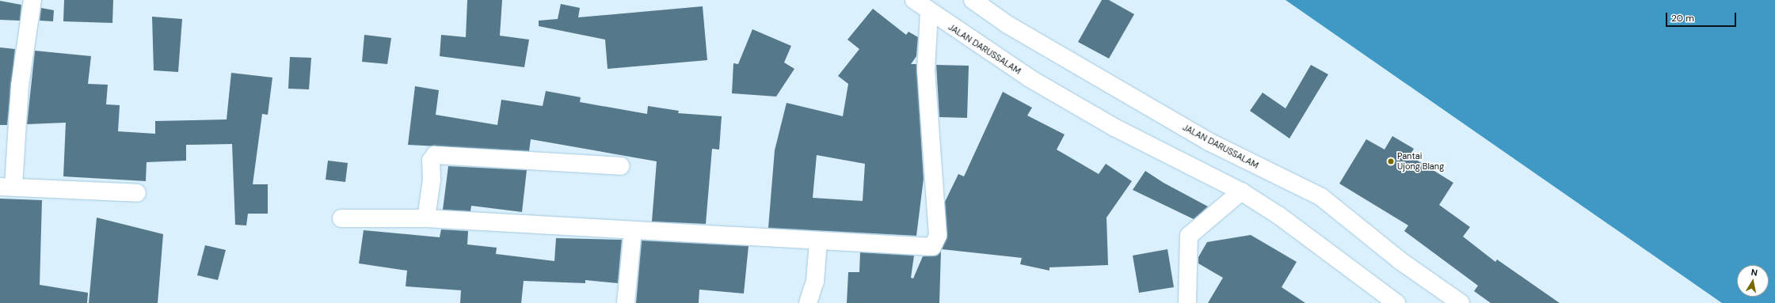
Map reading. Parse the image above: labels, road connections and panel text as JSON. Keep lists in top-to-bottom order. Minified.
{"streets":{"street":["JALAN DARUSSALAM"]},"places":["Pantai Ujong Blang"],"scale_bar":"20 m","north":"top"}
